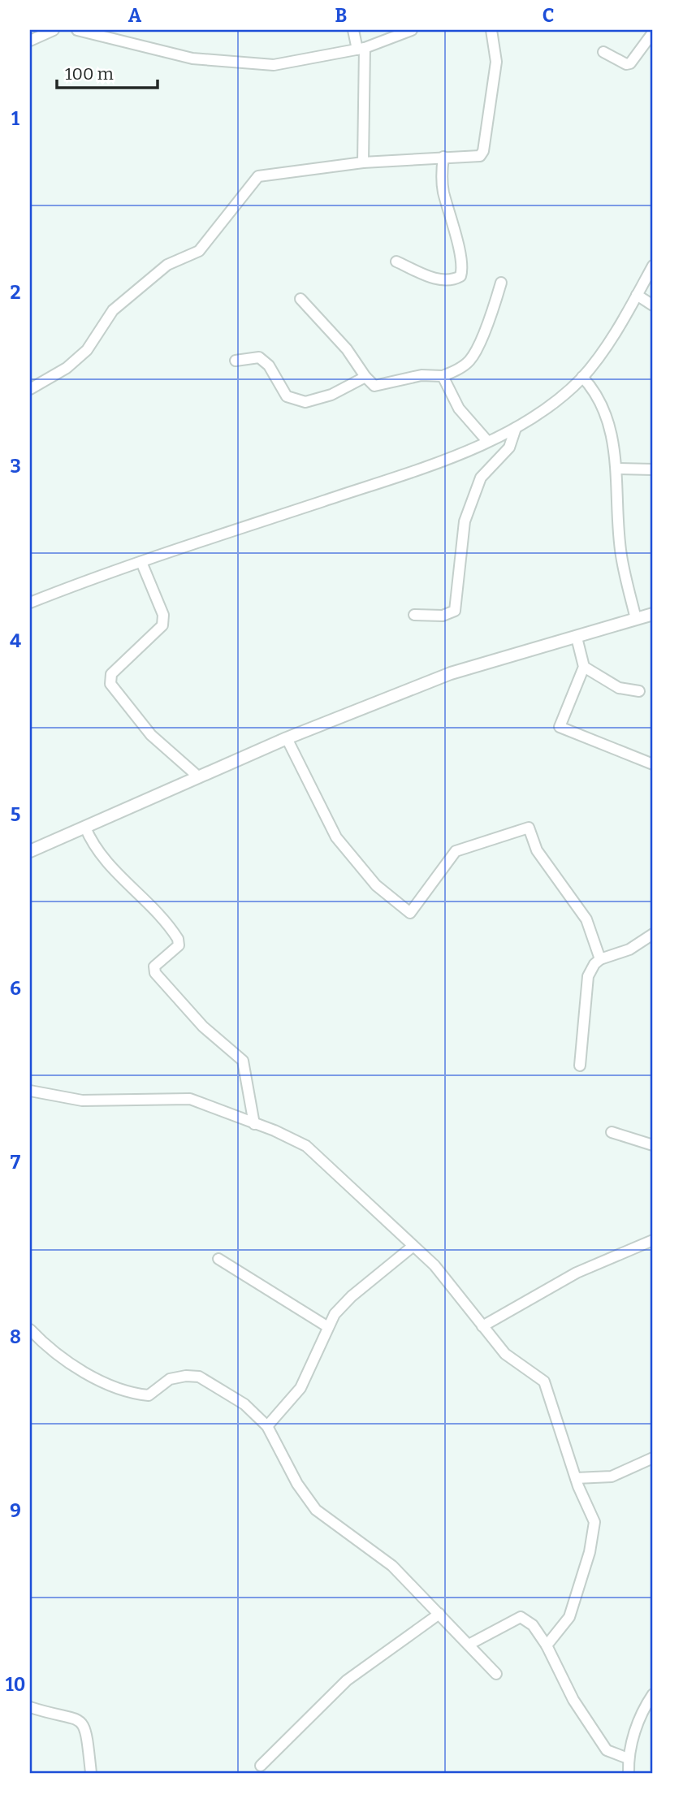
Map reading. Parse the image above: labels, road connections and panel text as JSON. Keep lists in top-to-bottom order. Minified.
{"scale_bar":"100 m","grid":{"columns":["A","B","C"],"rows":["1","2","3","4","5","6","7","8","9","10"]}}
